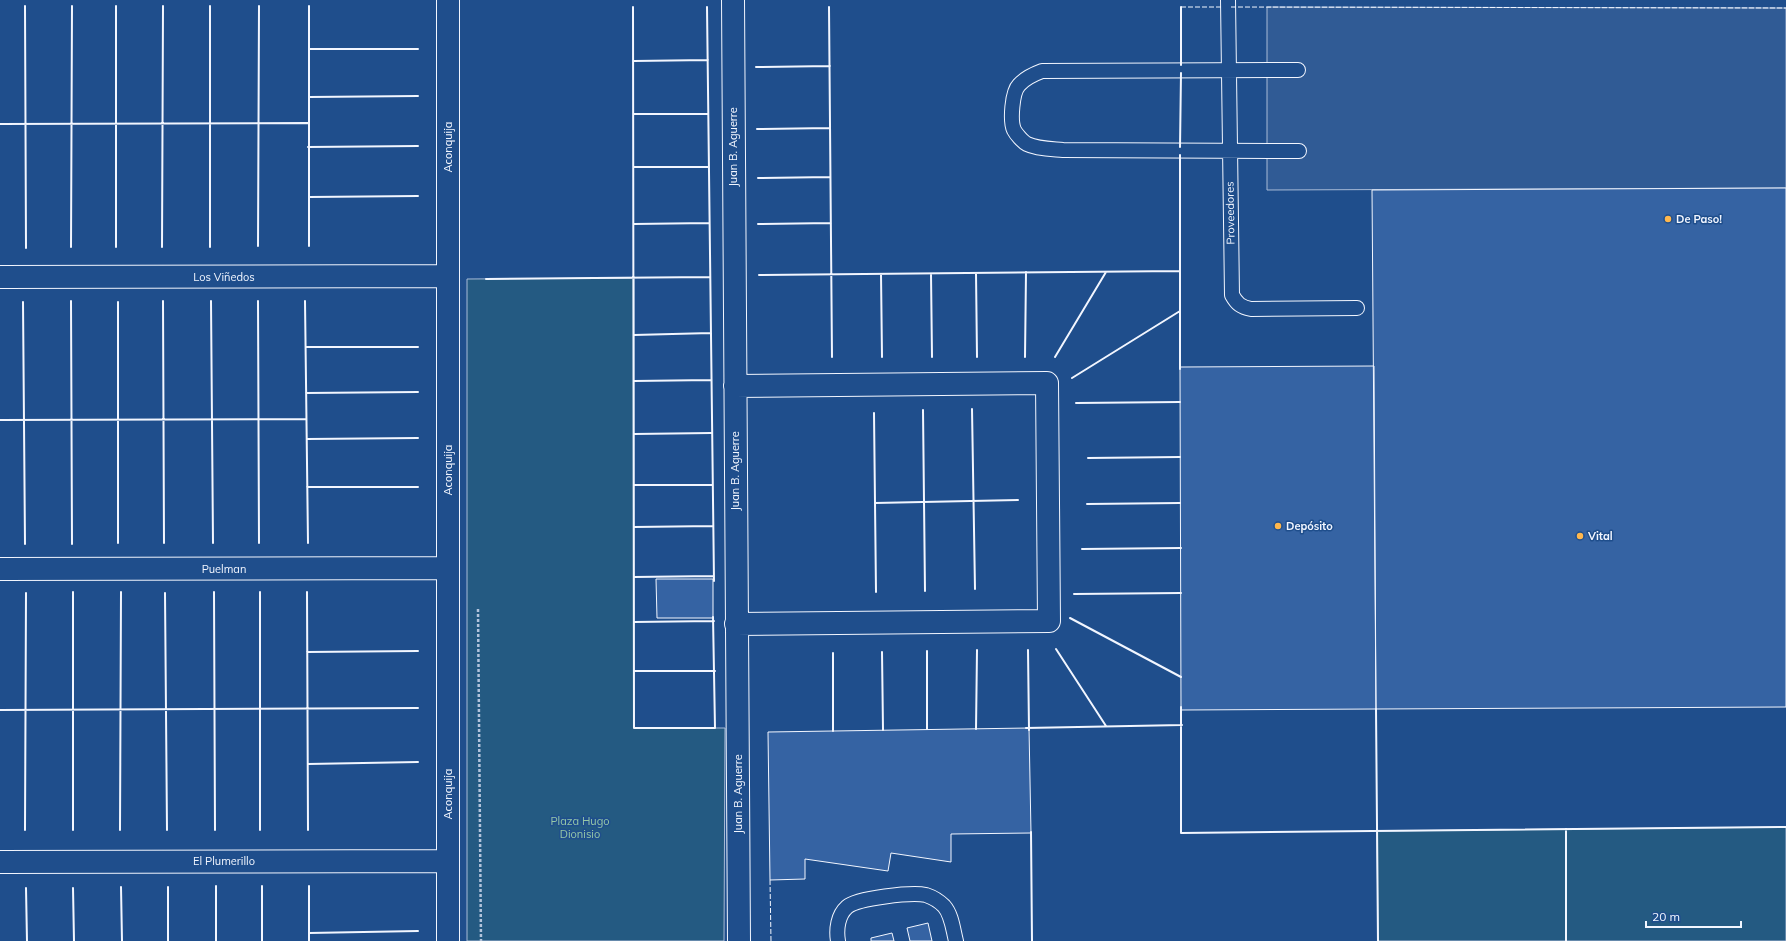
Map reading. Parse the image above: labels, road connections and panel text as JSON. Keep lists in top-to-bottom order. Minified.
{"streets":{"street":["Aconquija","Juan B. Aguerre","Los Viñedos","Puelman","El Plumerillo"],"lane":["Proveedores"]},"crossings":[["Aconquija","Los Viñedos"],["Aconquija","Puelman"],["Aconquija","El Plumerillo"]],"parks":["Plaza Hugo Dionisio"],"places":["De Paso!","Depósito","Vital"],"scale_bar":"20 m"}
